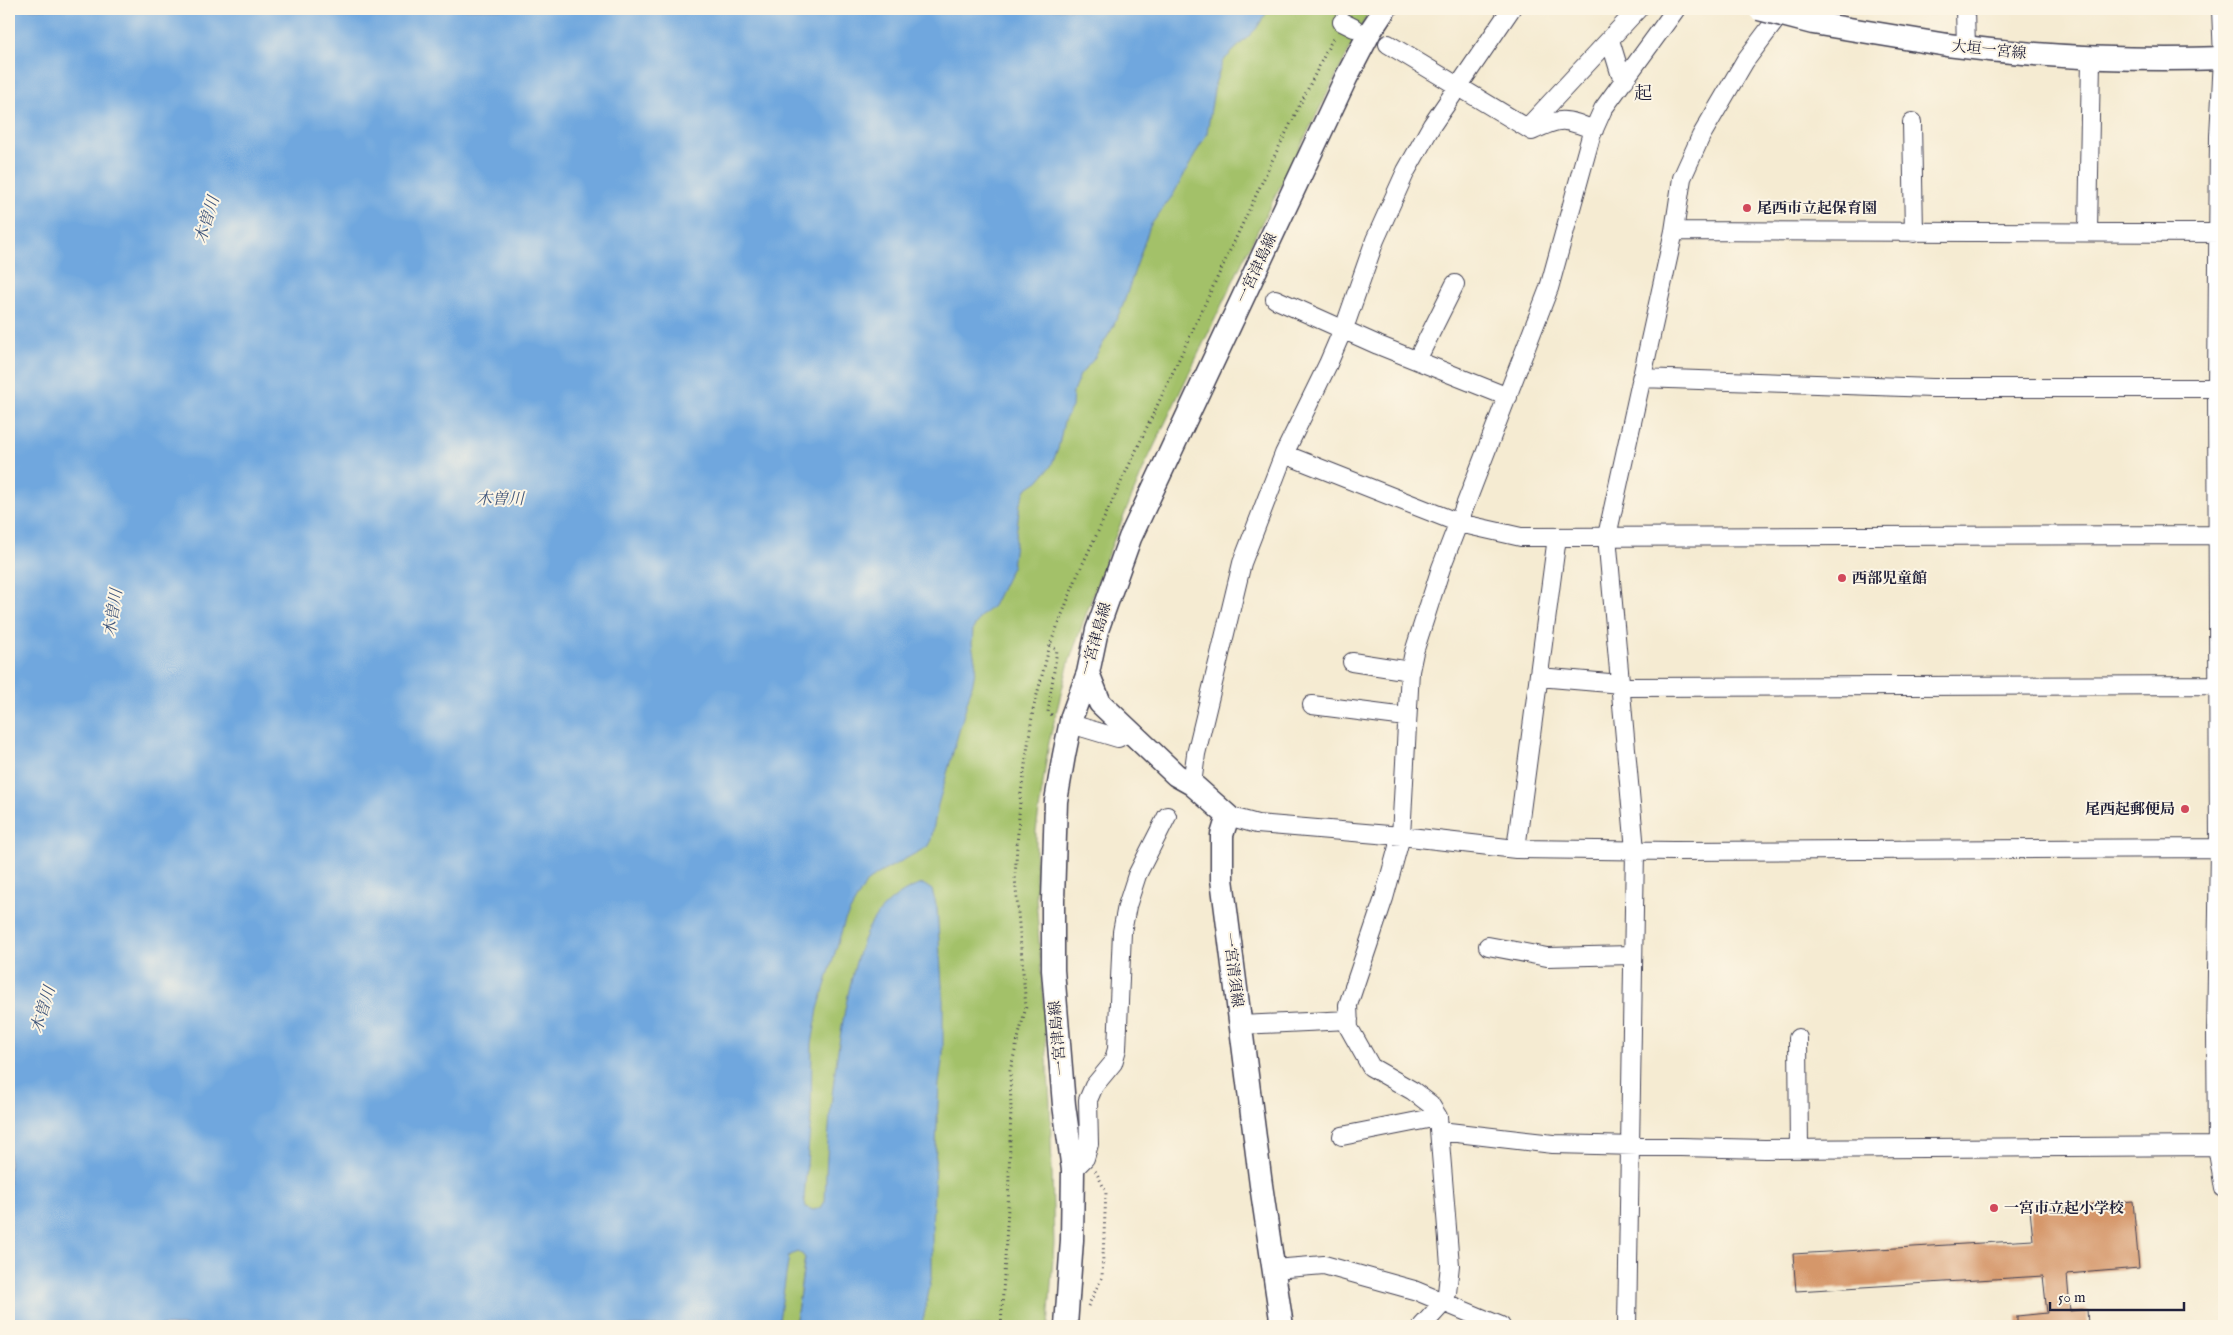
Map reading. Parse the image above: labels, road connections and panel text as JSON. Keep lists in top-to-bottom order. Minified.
{"streets":{"main road":["大垣一宮線","一宮津島線","一宮清須線"]},"districts":["起"],"water":["木曽川"],"places":["尾西市立起保育園","西部児童館","尾西起郵便局","一宮市立起小学校"],"scale_bar":"50 m"}
